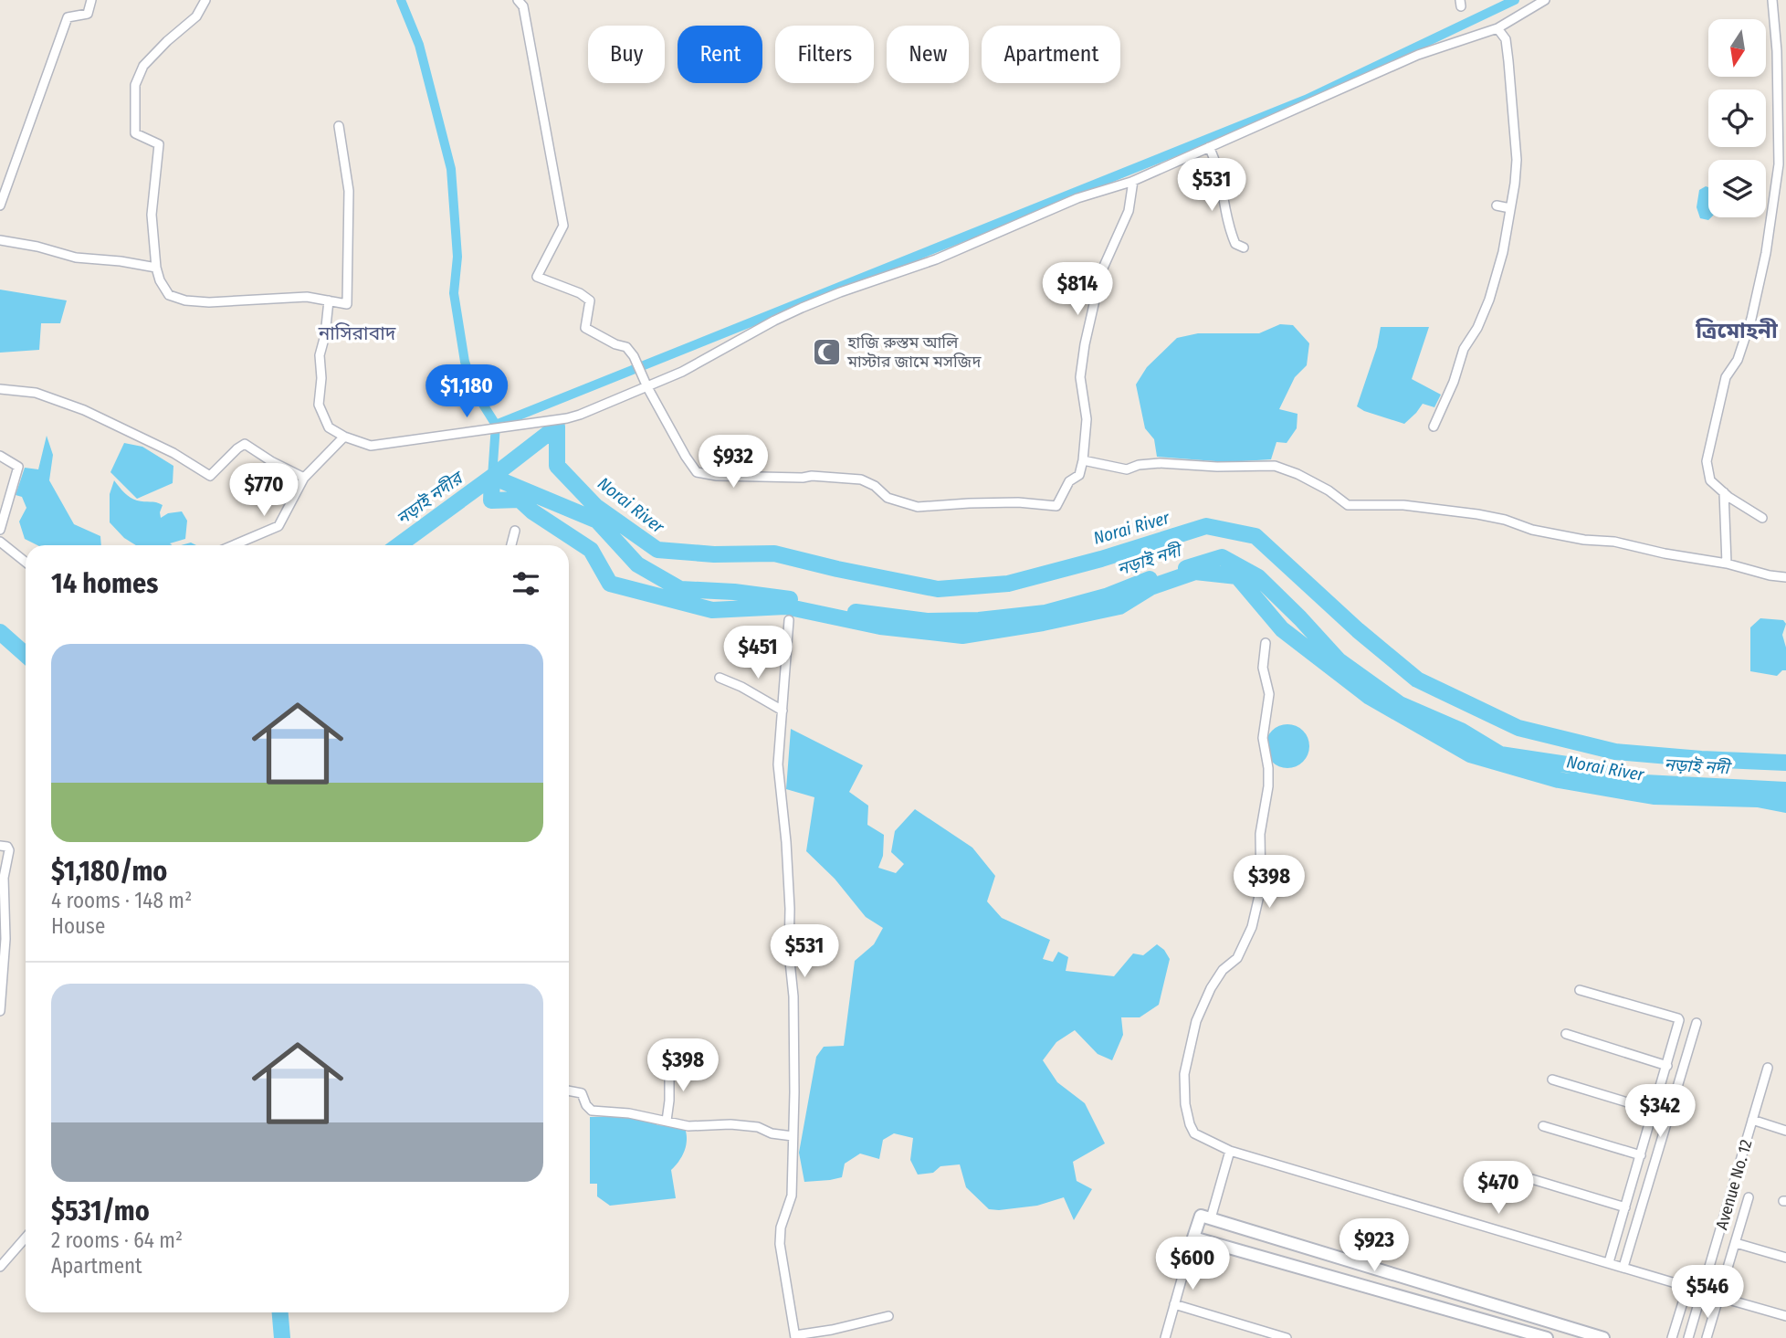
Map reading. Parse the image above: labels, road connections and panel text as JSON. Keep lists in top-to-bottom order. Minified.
{"streets":{"street":["Avenue No. 12"]},"districts":["ত্রিমোহনী","নাসিরাবাদ"],"water":["নড়াই নদীর","Norai River","নড়াই নদী"],"places":{"mosque":["হাজি রুস্তম আলি মাস্টার জামে মসজিদ"]},"north":"bottom","page":{"chip":["Buy","Rent","Filters","New","Apartment"],"price":["$531","$814","$1,180","$932","$770","$451","$398","$531","$398","$342","$470","$923","$600","$546"],"heading":"14 homes","list":[{"name":"$1,180/mo","note":"4 rooms · 148 m² · House"},{"name":"$531/mo","note":"2 rooms · 64 m² · Apartment"}]}}
